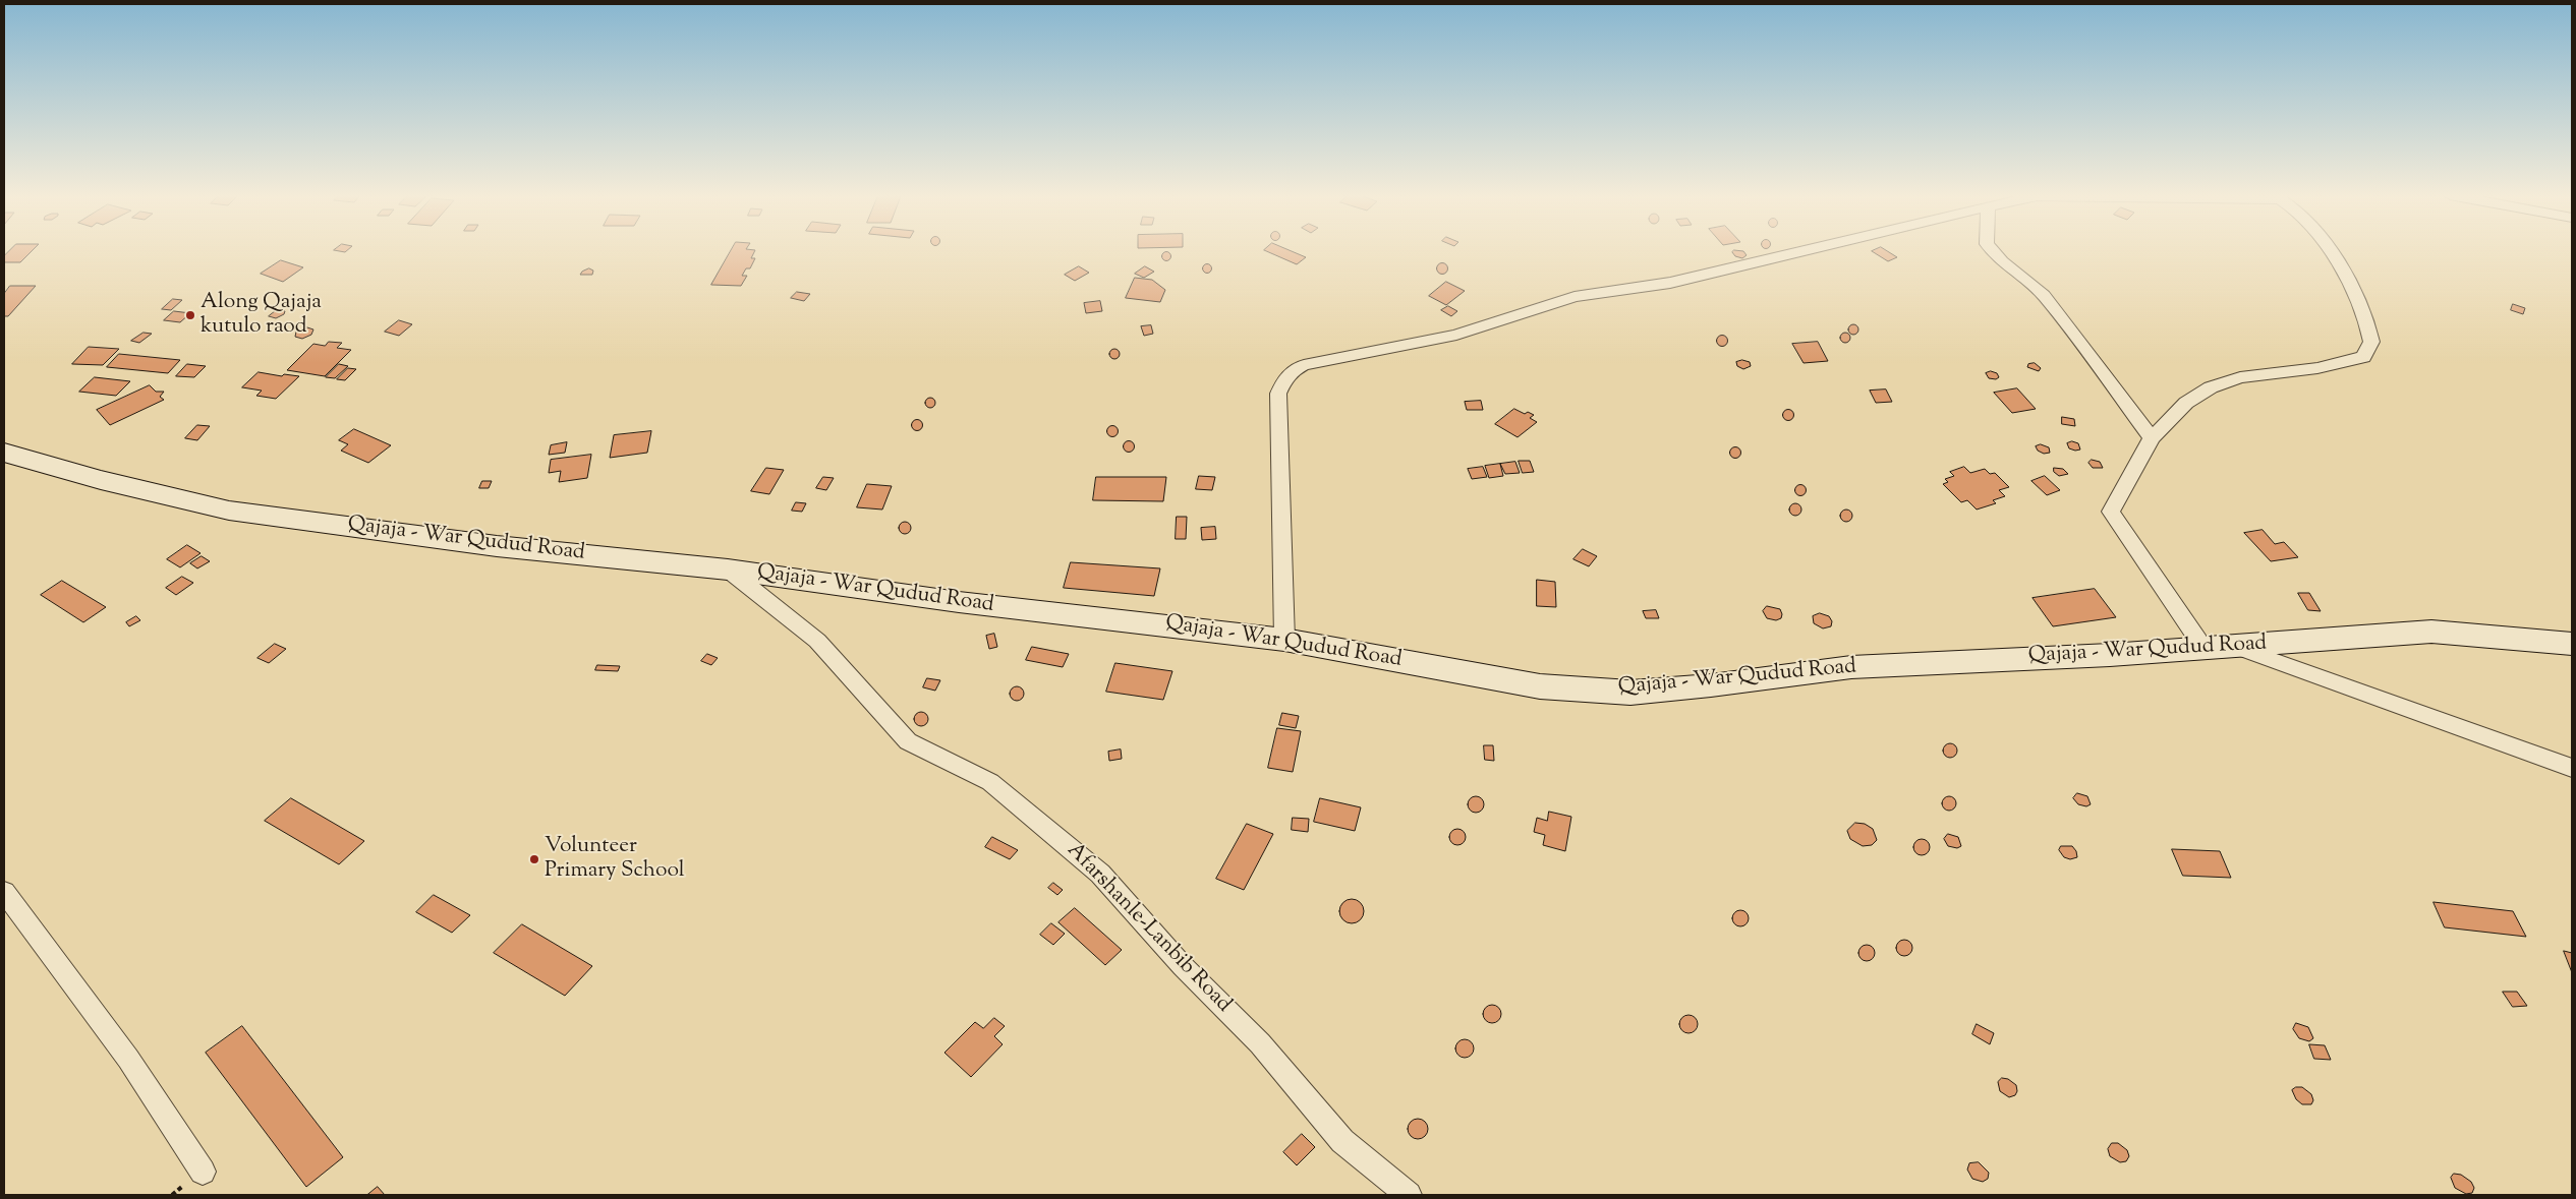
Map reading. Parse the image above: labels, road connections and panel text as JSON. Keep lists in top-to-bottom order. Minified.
{"streets":{"street":["Qajaja - War Qudud Road","Afarshanle-Lanbib Road"]},"crossings":[["Qajaja - War Qudud Road","Afarshanle-Lanbib Road"]],"places":["Along Qajaja kutulo raod","Volunteer Primary School"]}
